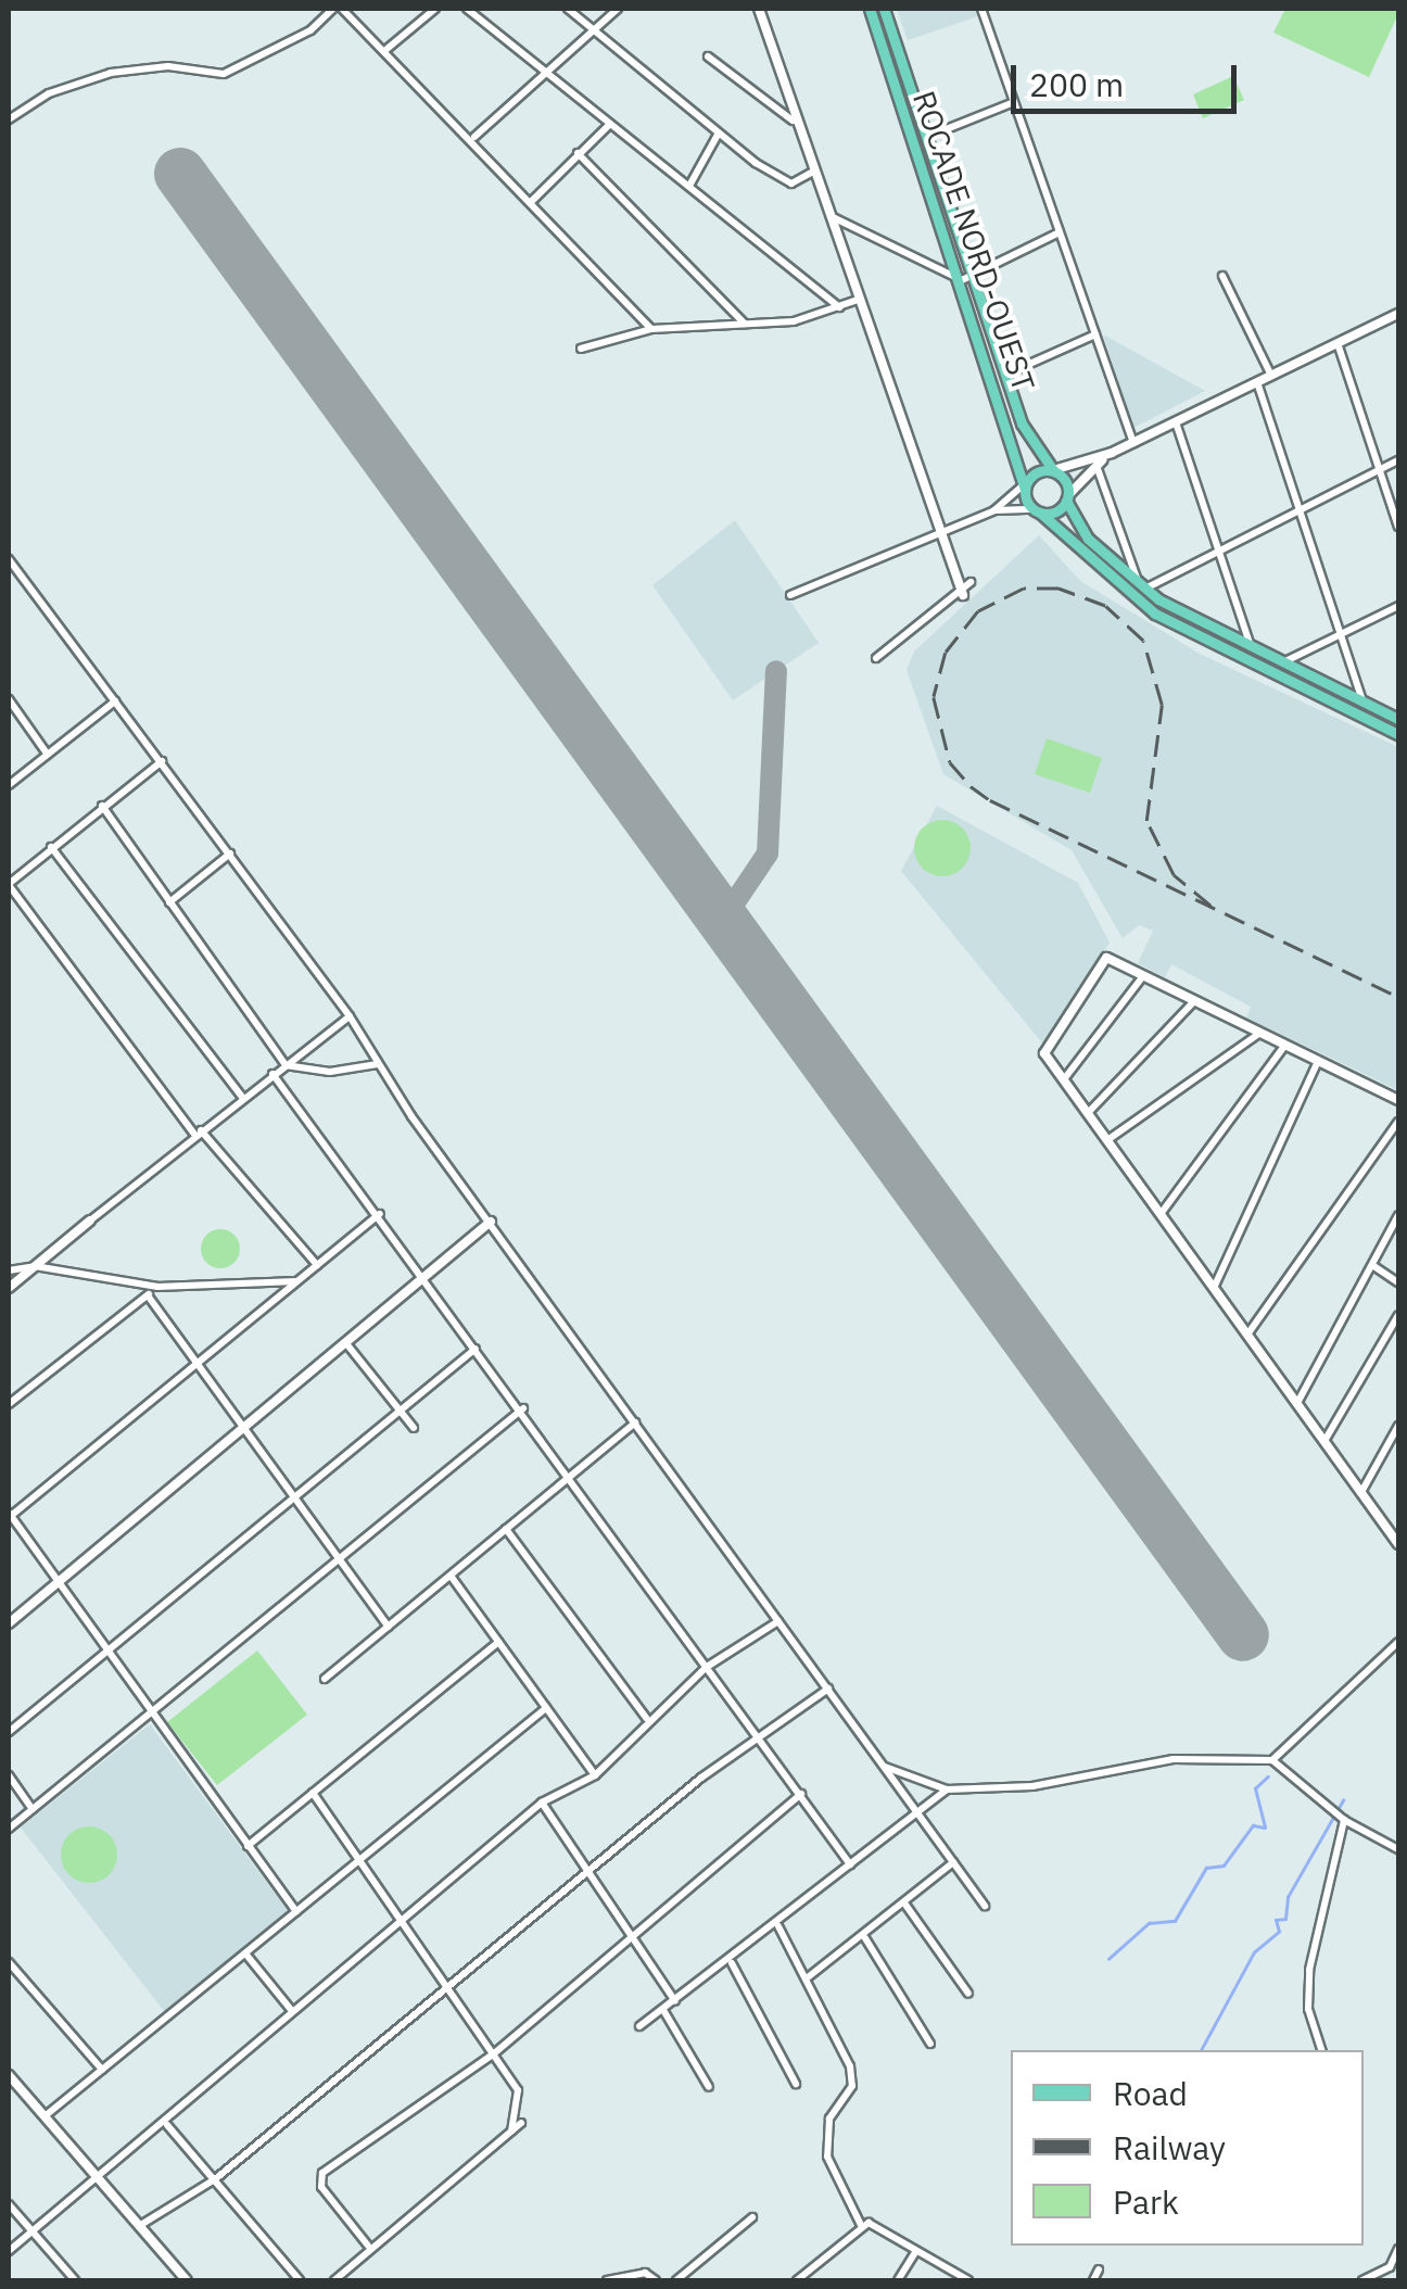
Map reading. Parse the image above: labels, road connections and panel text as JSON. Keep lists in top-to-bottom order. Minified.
{"streets":{"main road":["ROCADE NORD-OUEST"]},"legend":["Road","Railway","Park"],"scale_bar":"200 m"}
